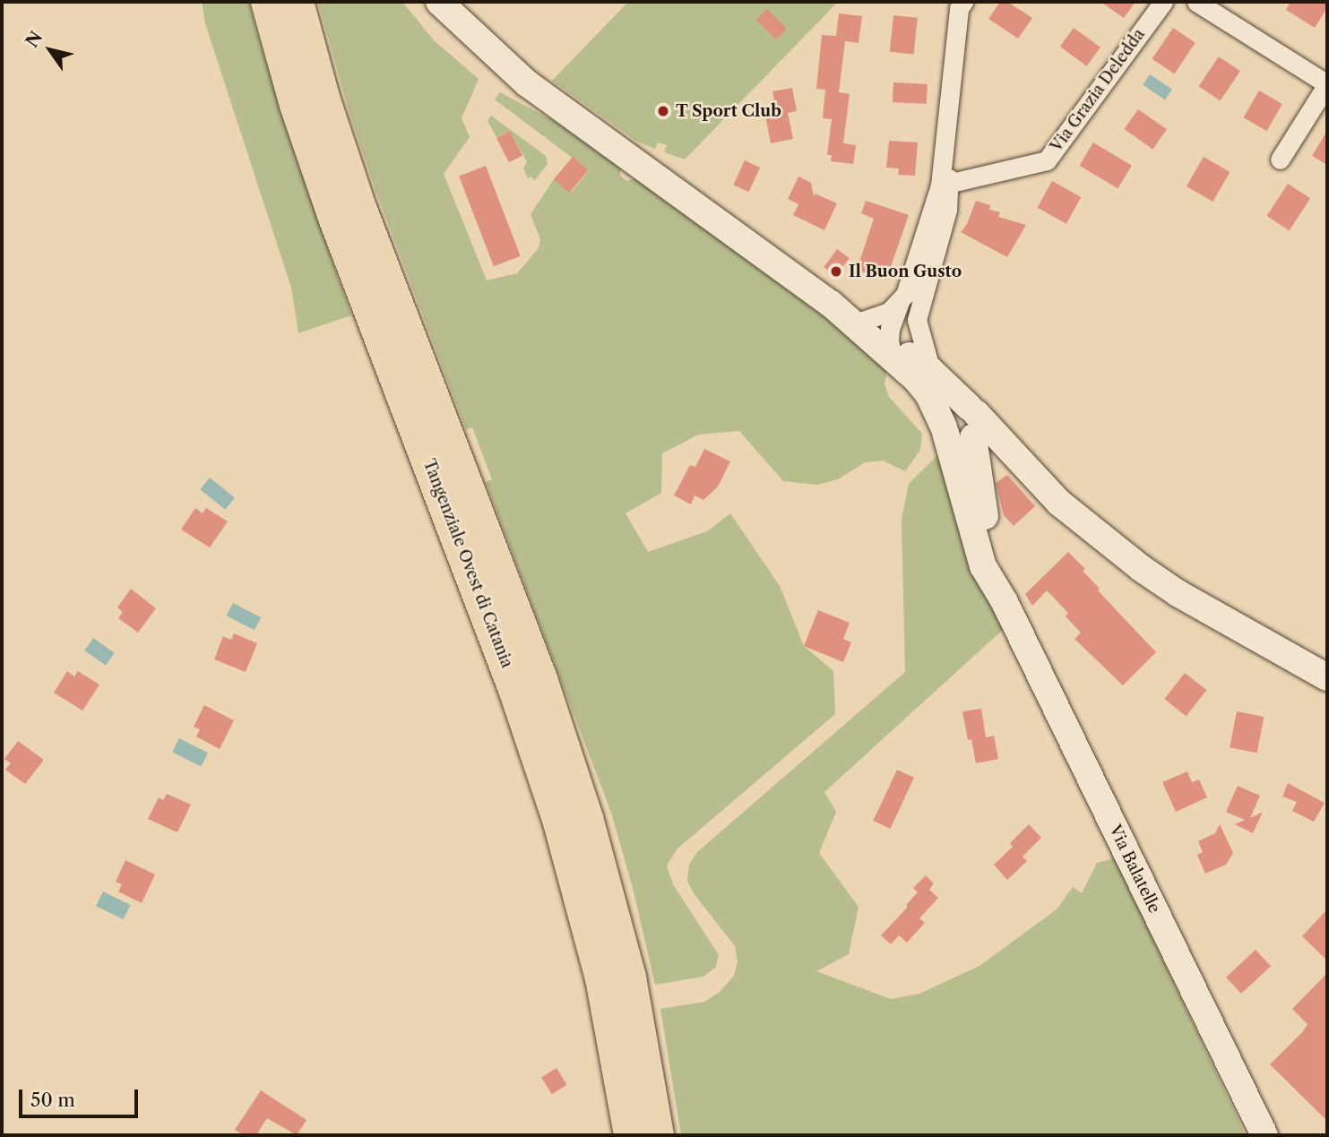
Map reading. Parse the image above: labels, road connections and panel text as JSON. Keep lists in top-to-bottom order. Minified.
{"streets":{"highway":["Tangenziale Ovest di Catania"],"main road":["Via Balatelle"],"street":["Via Grazia Deledda"]},"places":["T Sport Club","Il Buon Gusto"],"scale_bar":"50 m","north":"top left"}
